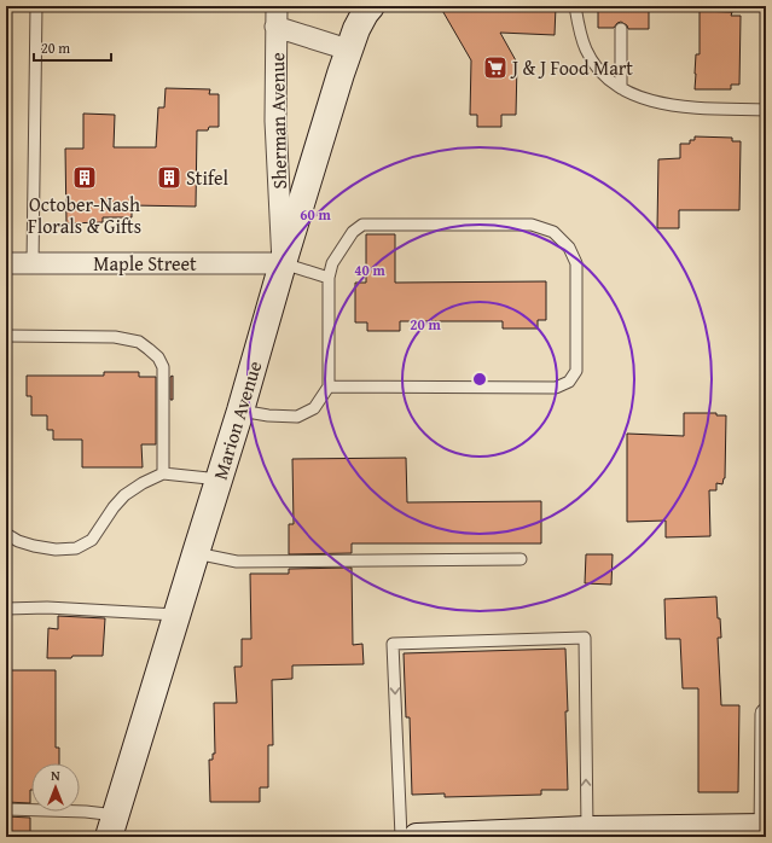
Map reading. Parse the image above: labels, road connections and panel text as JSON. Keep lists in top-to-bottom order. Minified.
{"streets":{"street":["Sherman Avenue","Maple Street","Marion Avenue"]},"crossings":[["Sherman Avenue","Maple Street"],["Sherman Avenue","Marion Avenue"],["Maple Street","Marion Avenue"]],"places":{"supermarket":["J & J Food Mart"],"building":["October-Nash Florals & Gifts","Stifel"]},"scale_bar":"20 m","north":"top","rings":["60 m","40 m","20 m"]}
